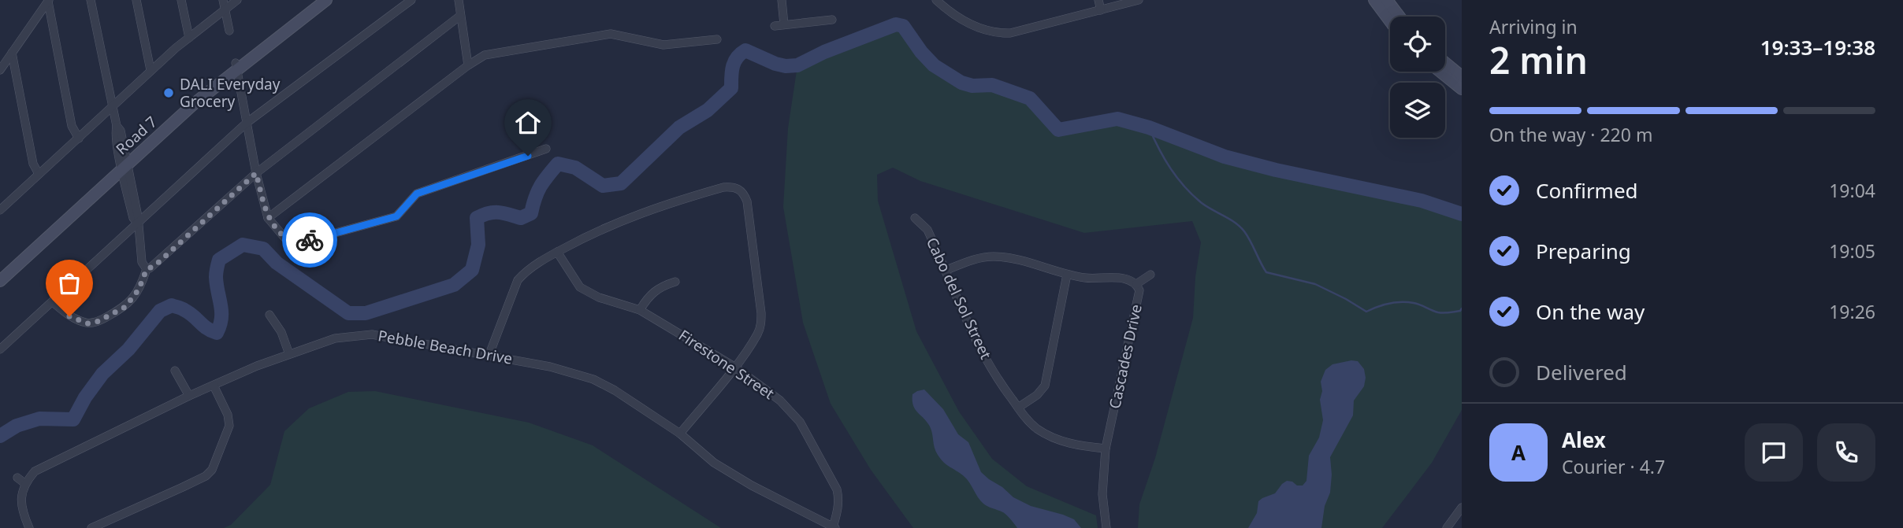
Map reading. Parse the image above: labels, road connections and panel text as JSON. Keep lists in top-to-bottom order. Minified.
{"streets":{"street":["Road 7","Cabo del Sol Street","Pebble Beach Drive","Cascades Drive","Firestone Street"]},"crossings":[["Cabo del Sol Street","Cascades Drive"],["Pebble Beach Drive","Firestone Street"]],"places":["DALI Everyday Grocery"],"page":{"heading":["2 min","Arriving in","19:33–19:38"],"panel":["Alex","Courier · 4.7"],"bar":"On the way · 220 m","list":[["Confirmed","19:04"],["Preparing","19:05"],["On the way","19:26"],"Delivered"],"round":"A"}}
